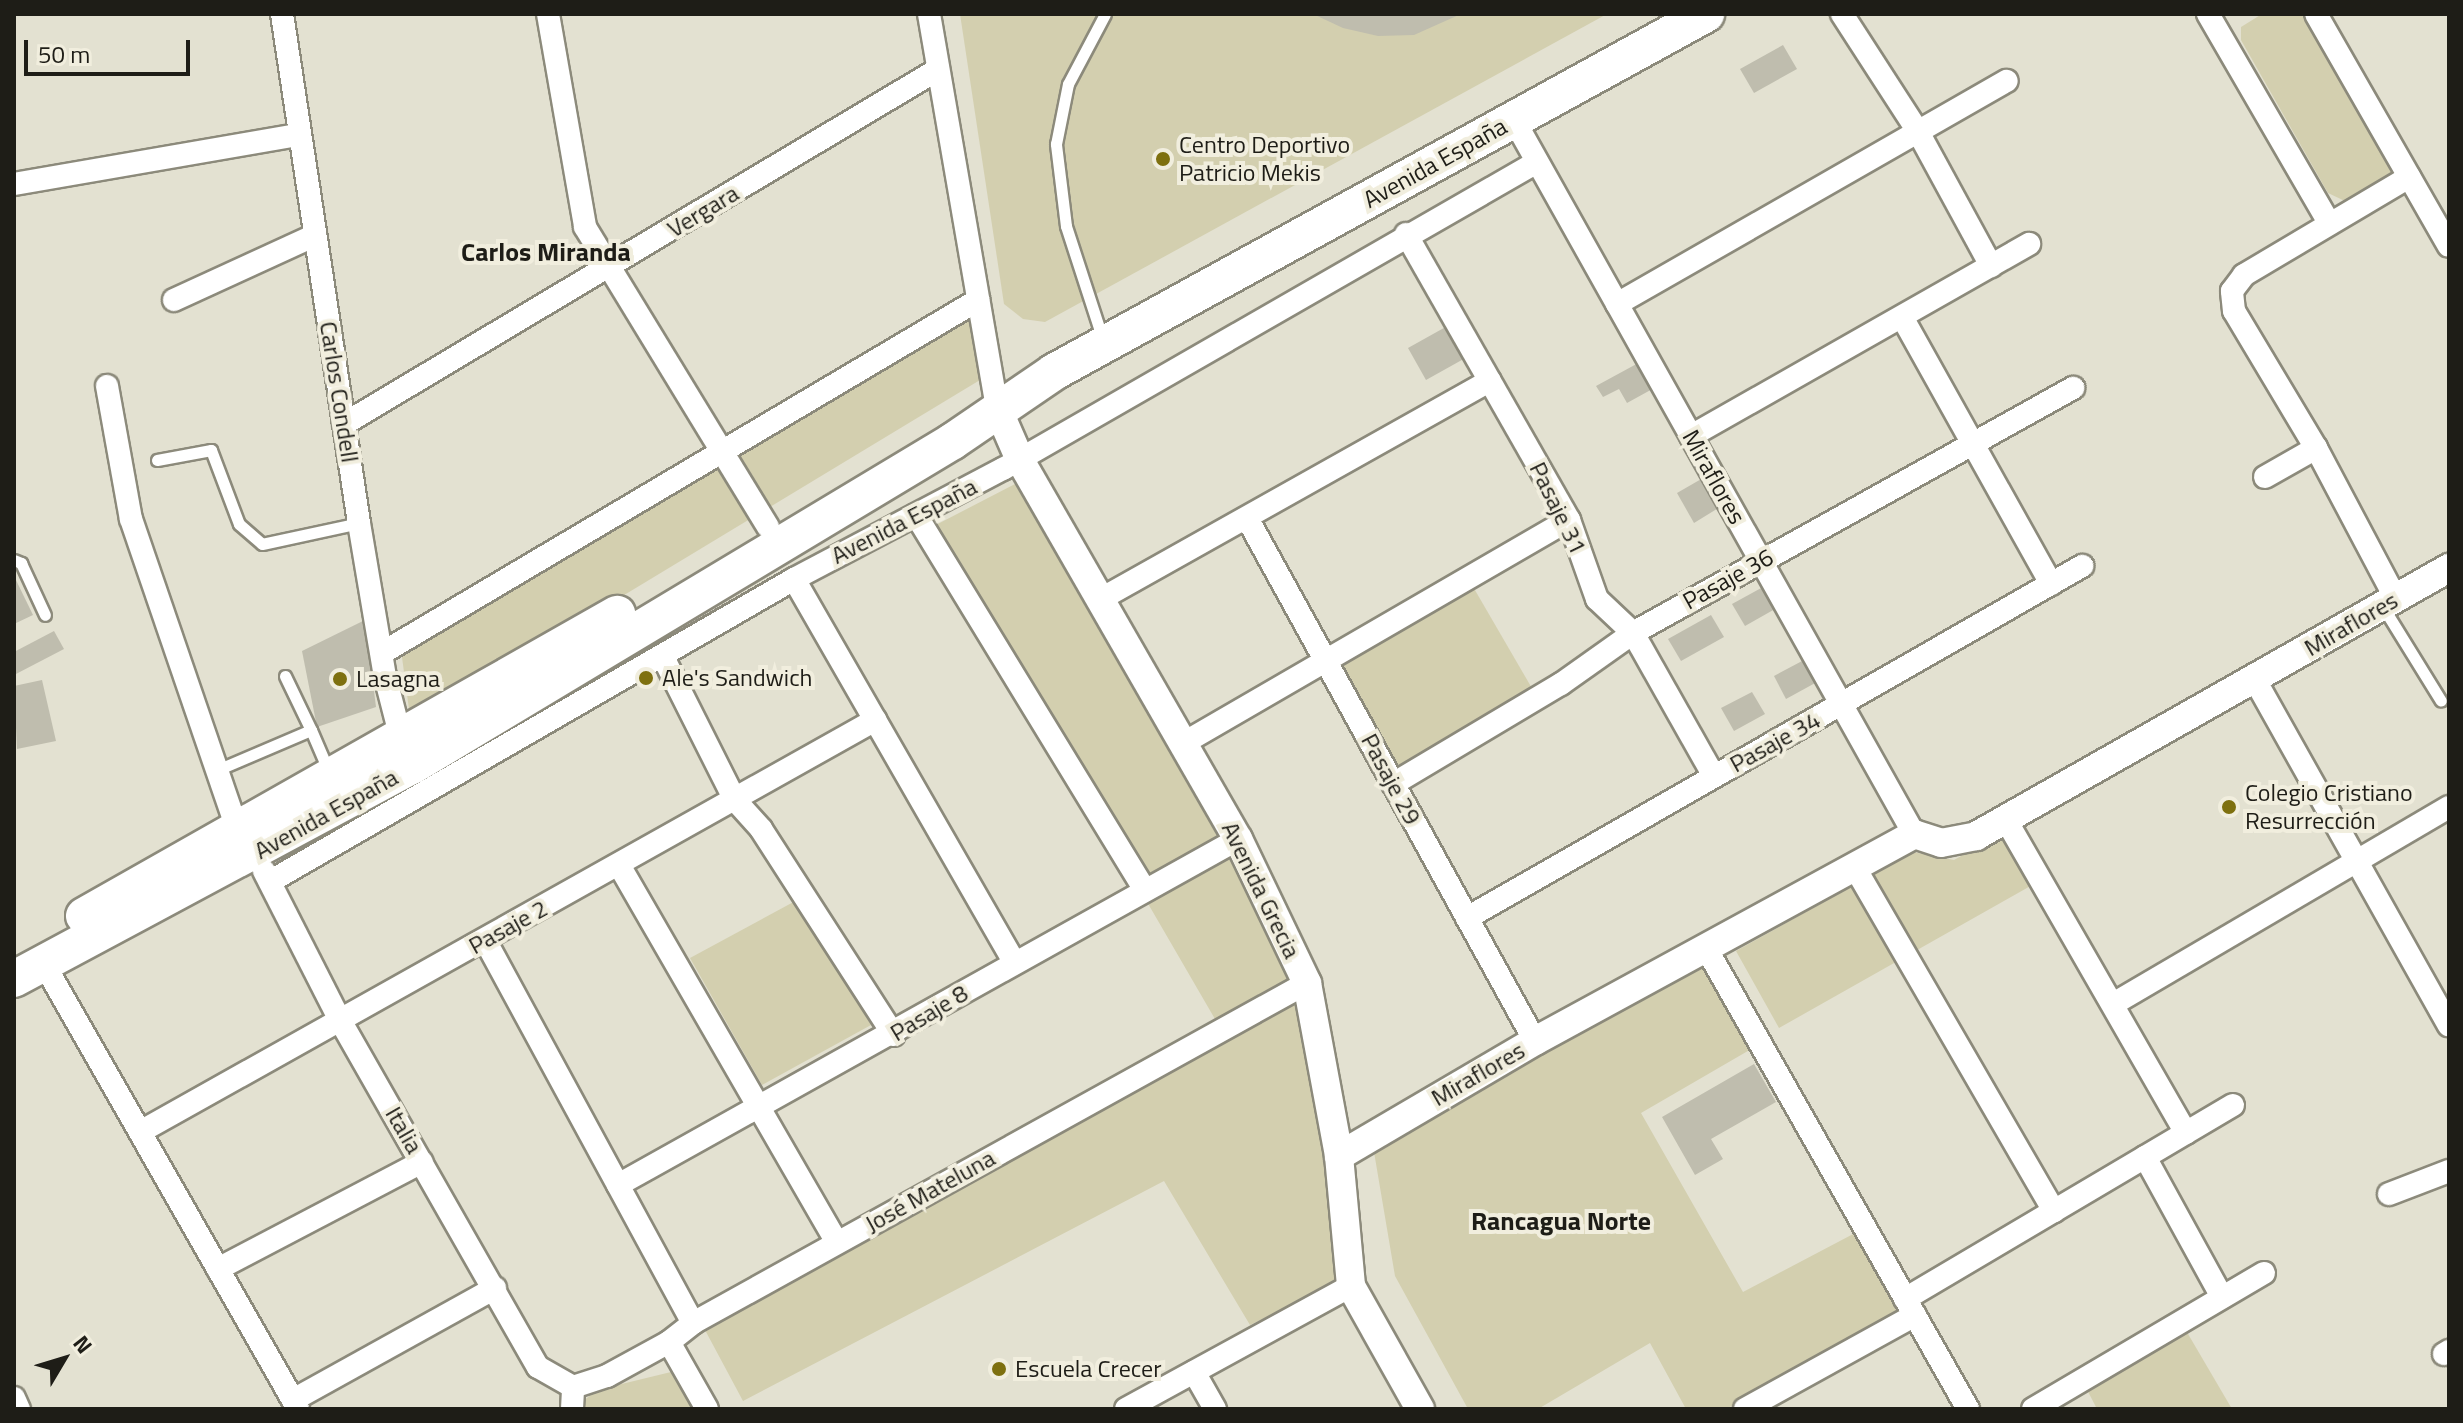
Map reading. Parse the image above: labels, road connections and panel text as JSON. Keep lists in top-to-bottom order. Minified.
{"streets":{"main road":["Avenida España"],"street":["Vergara","Carlos Condell","Miraflores","Pasaje 31","Pasaje 36","Pasaje 34","Pasaje 29","Avenida Grecia","Pasaje 2","Pasaje 8","Italia","José Mateluna"]},"crossings":[["Avenida España","Carlos Condell"],["Avenida España","Miraflores"],["Avenida España","Pasaje 31"],["Avenida España","Avenida Grecia"],["Avenida España","Italia"],["Vergara","Carlos Condell"],["Miraflores","Pasaje 36"],["Miraflores","Pasaje 34"],["Miraflores","Pasaje 29"],["Miraflores","Avenida Grecia"],["Pasaje 31","Pasaje 36"],["Pasaje 31","Pasaje 34"],["Pasaje 36","Pasaje 29"],["Pasaje 34","Pasaje 29"],["Avenida Grecia","Pasaje 8"],["Avenida Grecia","José Mateluna"],["Pasaje 2","Italia"],["Italia","José Mateluna"]],"districts":["Carlos Miranda","Rancagua Norte"],"places":["Centro Deportivo Patricio Mekis","Ale's Sandwich","Lasagna","Colegio Cristiano Resurrección","Escuela Crecer"],"scale_bar":"50 m","north":"top right"}
